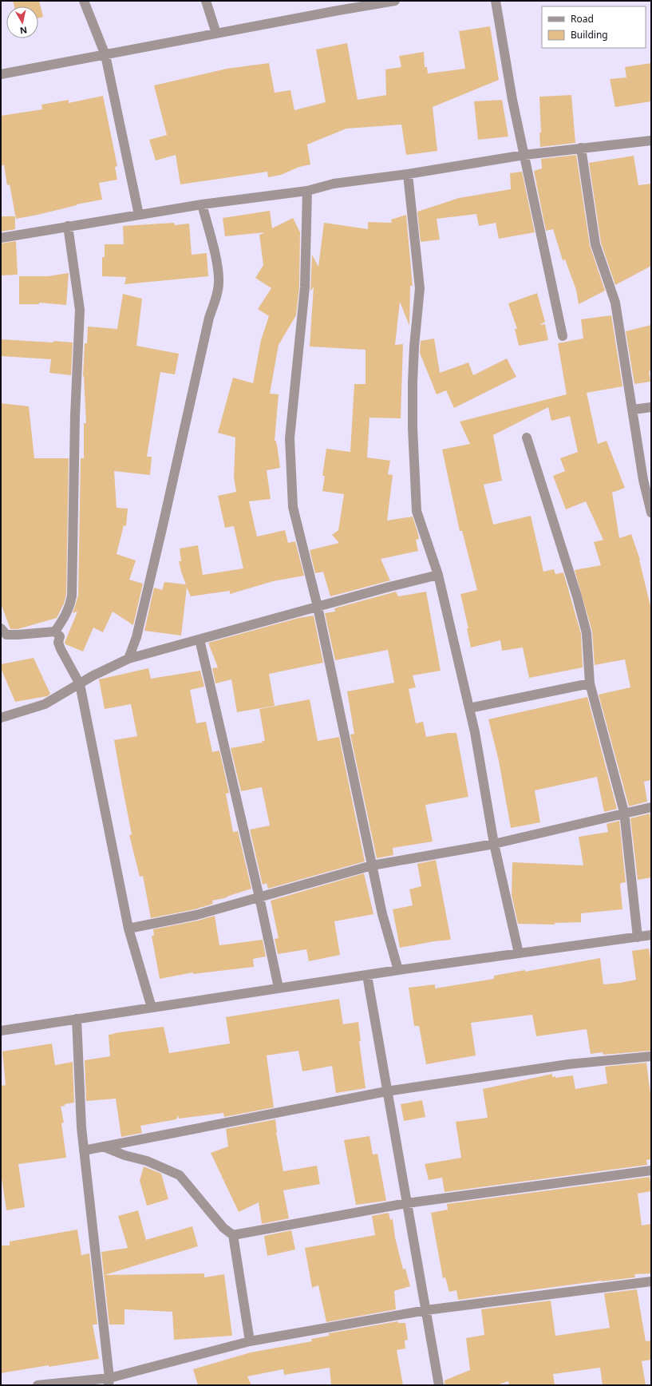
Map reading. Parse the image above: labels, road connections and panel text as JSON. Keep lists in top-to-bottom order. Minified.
{"legend":["Road","Building"],"north":"bottom"}
